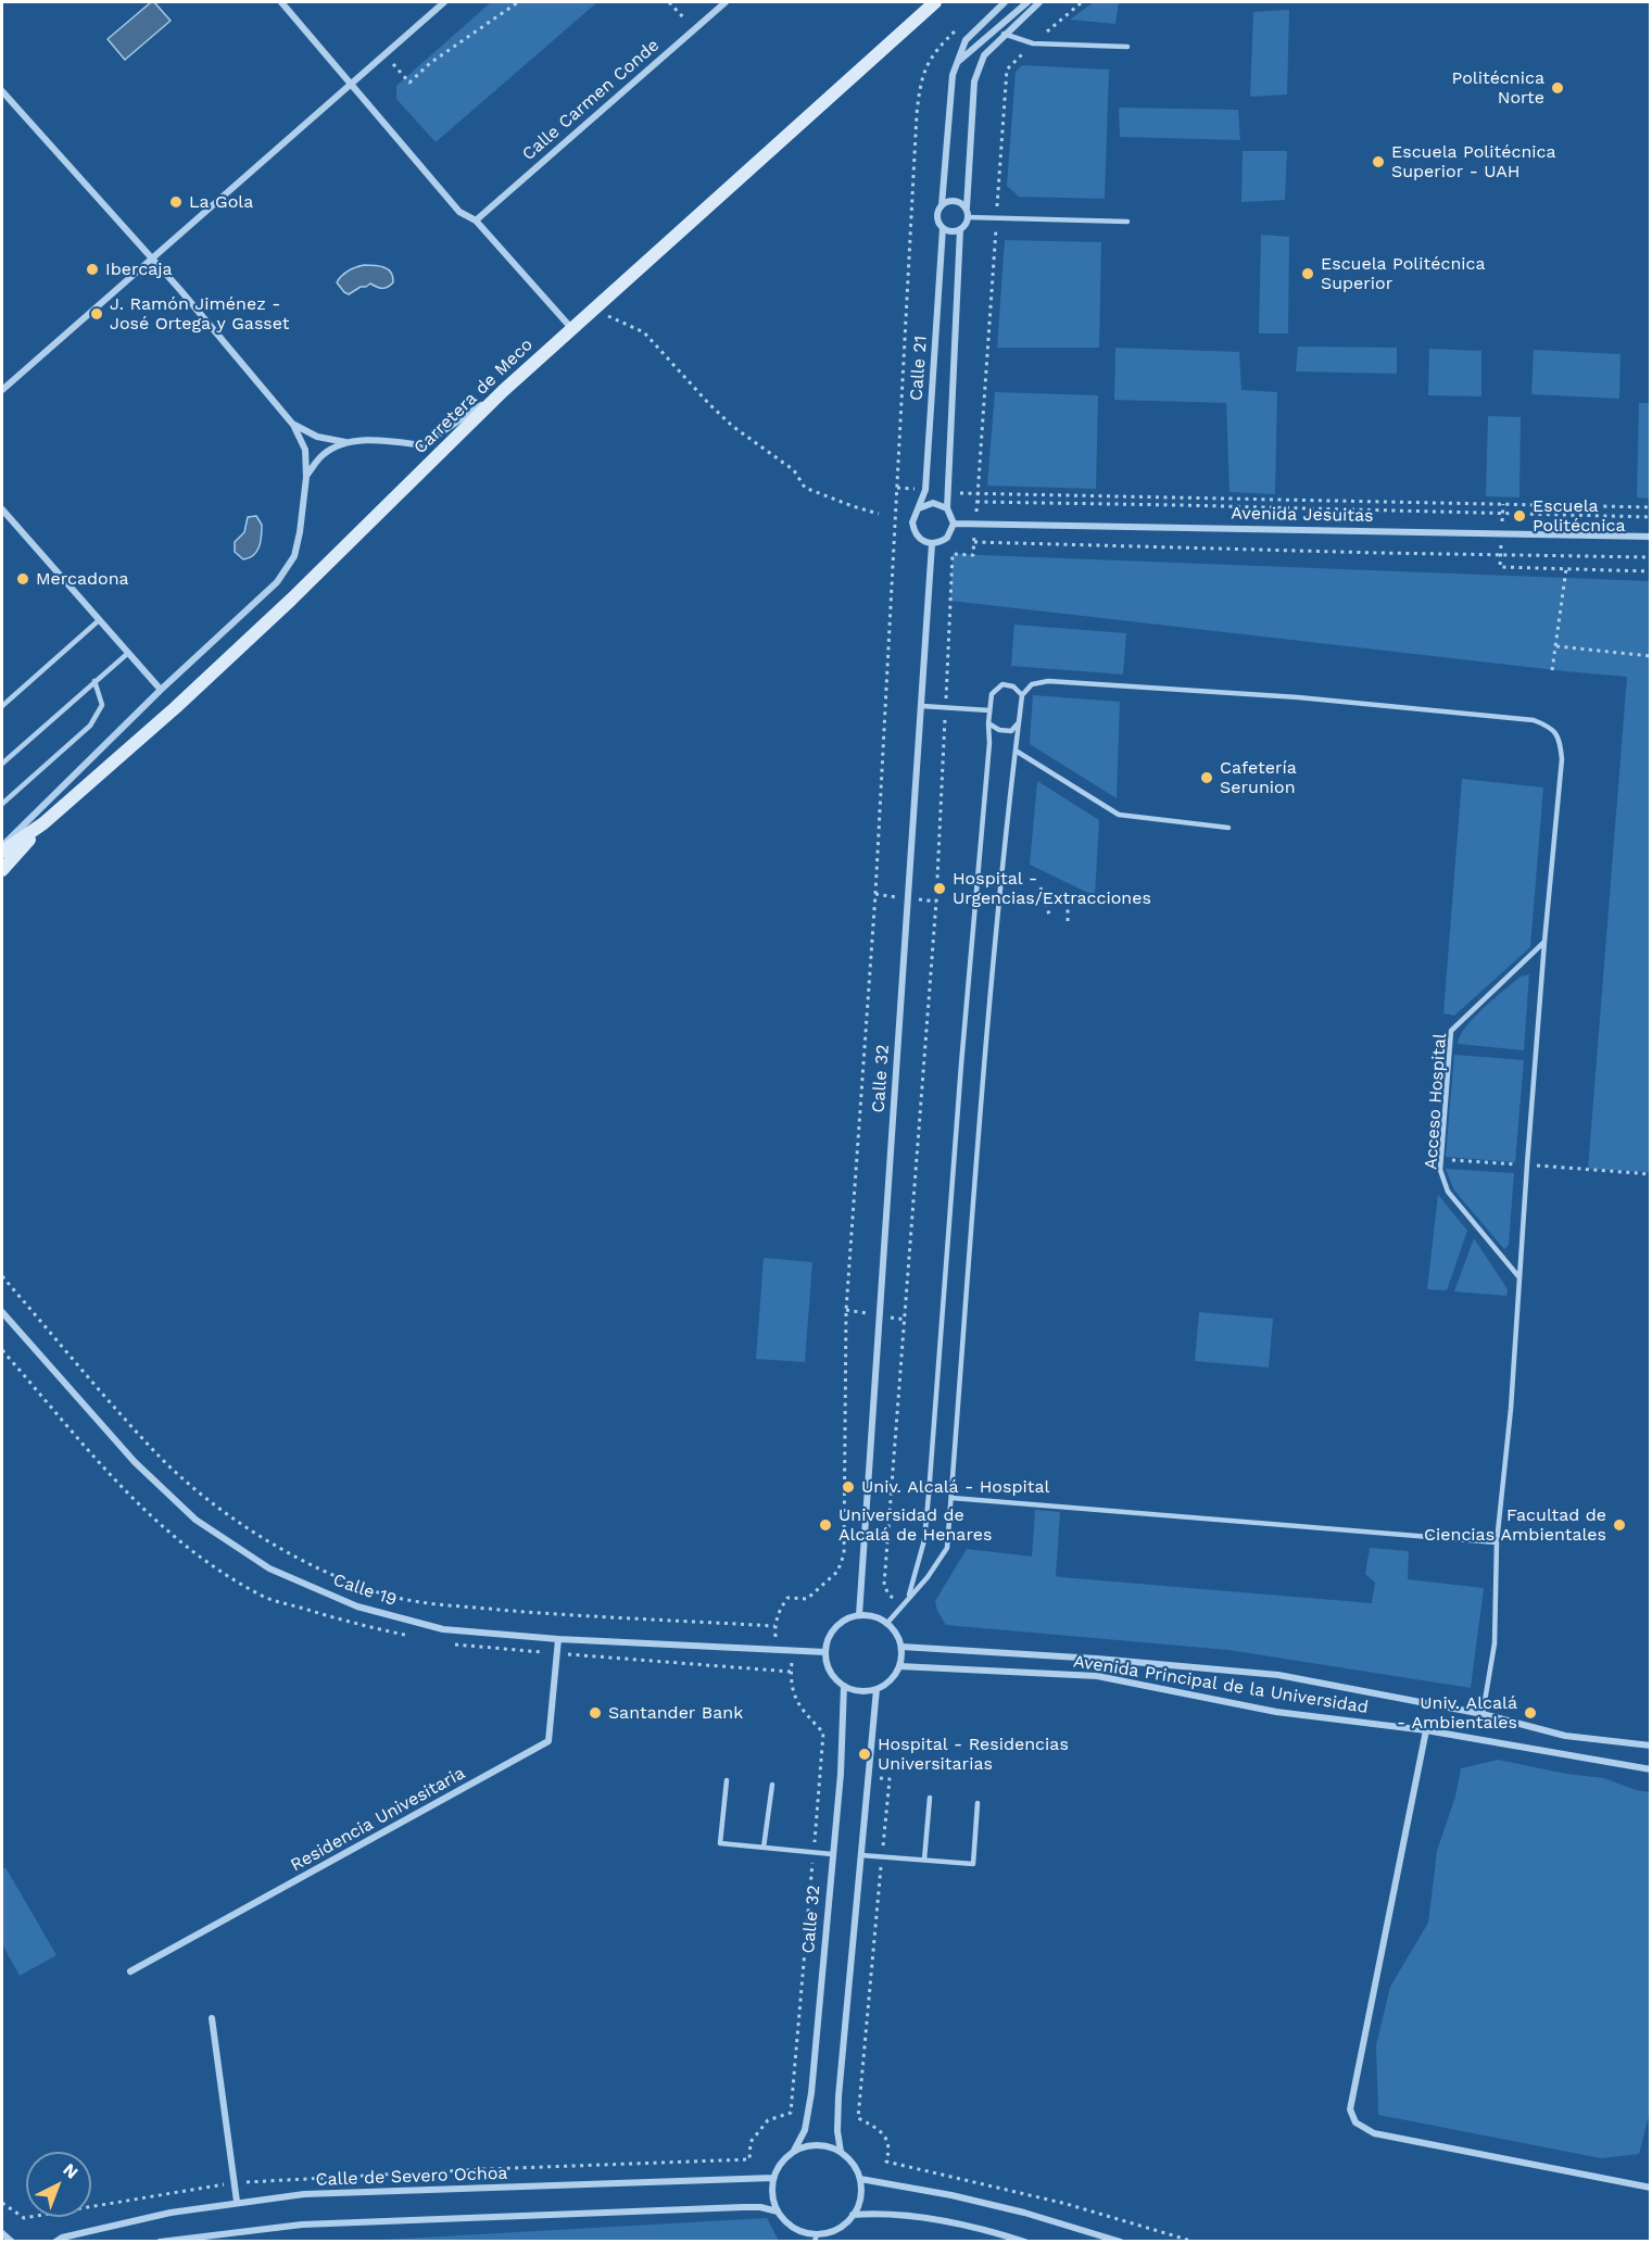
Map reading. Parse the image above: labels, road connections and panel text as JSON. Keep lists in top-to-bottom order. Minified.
{"streets":{"street":["Calle Carmen Conde","Calle 21","Carretera de Meco","Avenida Jesuitas","Calle 32","Calle 19","Avenida Principal de la Universidad","Residencia Univesitaria","Calle de Severo Ochoa"],"lane":["Acceso Hospital"]},"crossings":[["Calle 21","Avenida Jesuitas"],["Calle 21","Calle 32"],["Avenida Jesuitas","Calle 32"],["Calle 32","Calle 19"],["Calle 32","Avenida Principal de la Universidad"],["Calle 32","Calle de Severo Ochoa"],["Calle 19","Avenida Principal de la Universidad"],["Calle 19","Residencia Univesitaria"]],"places":["Politécnica Norte","Escuela Politécnica Superior - UAH","La Gola","Ibercaja","Escuela Politécnica Superior","J. Ramón Jiménez - José Ortega y Gasset","Escuela Politécnica","Mercadona","Cafetería Serunion","Hospital - Urgencias/Extracciones","Univ. Alcalá - Hospital","Universidad de Alcalá de Henares","Facultad de Ciencias Ambientales","Santander Bank","Univ. Alcalá - Ambientales","Hospital - Residencias Universitarias"],"north":"top right"}
